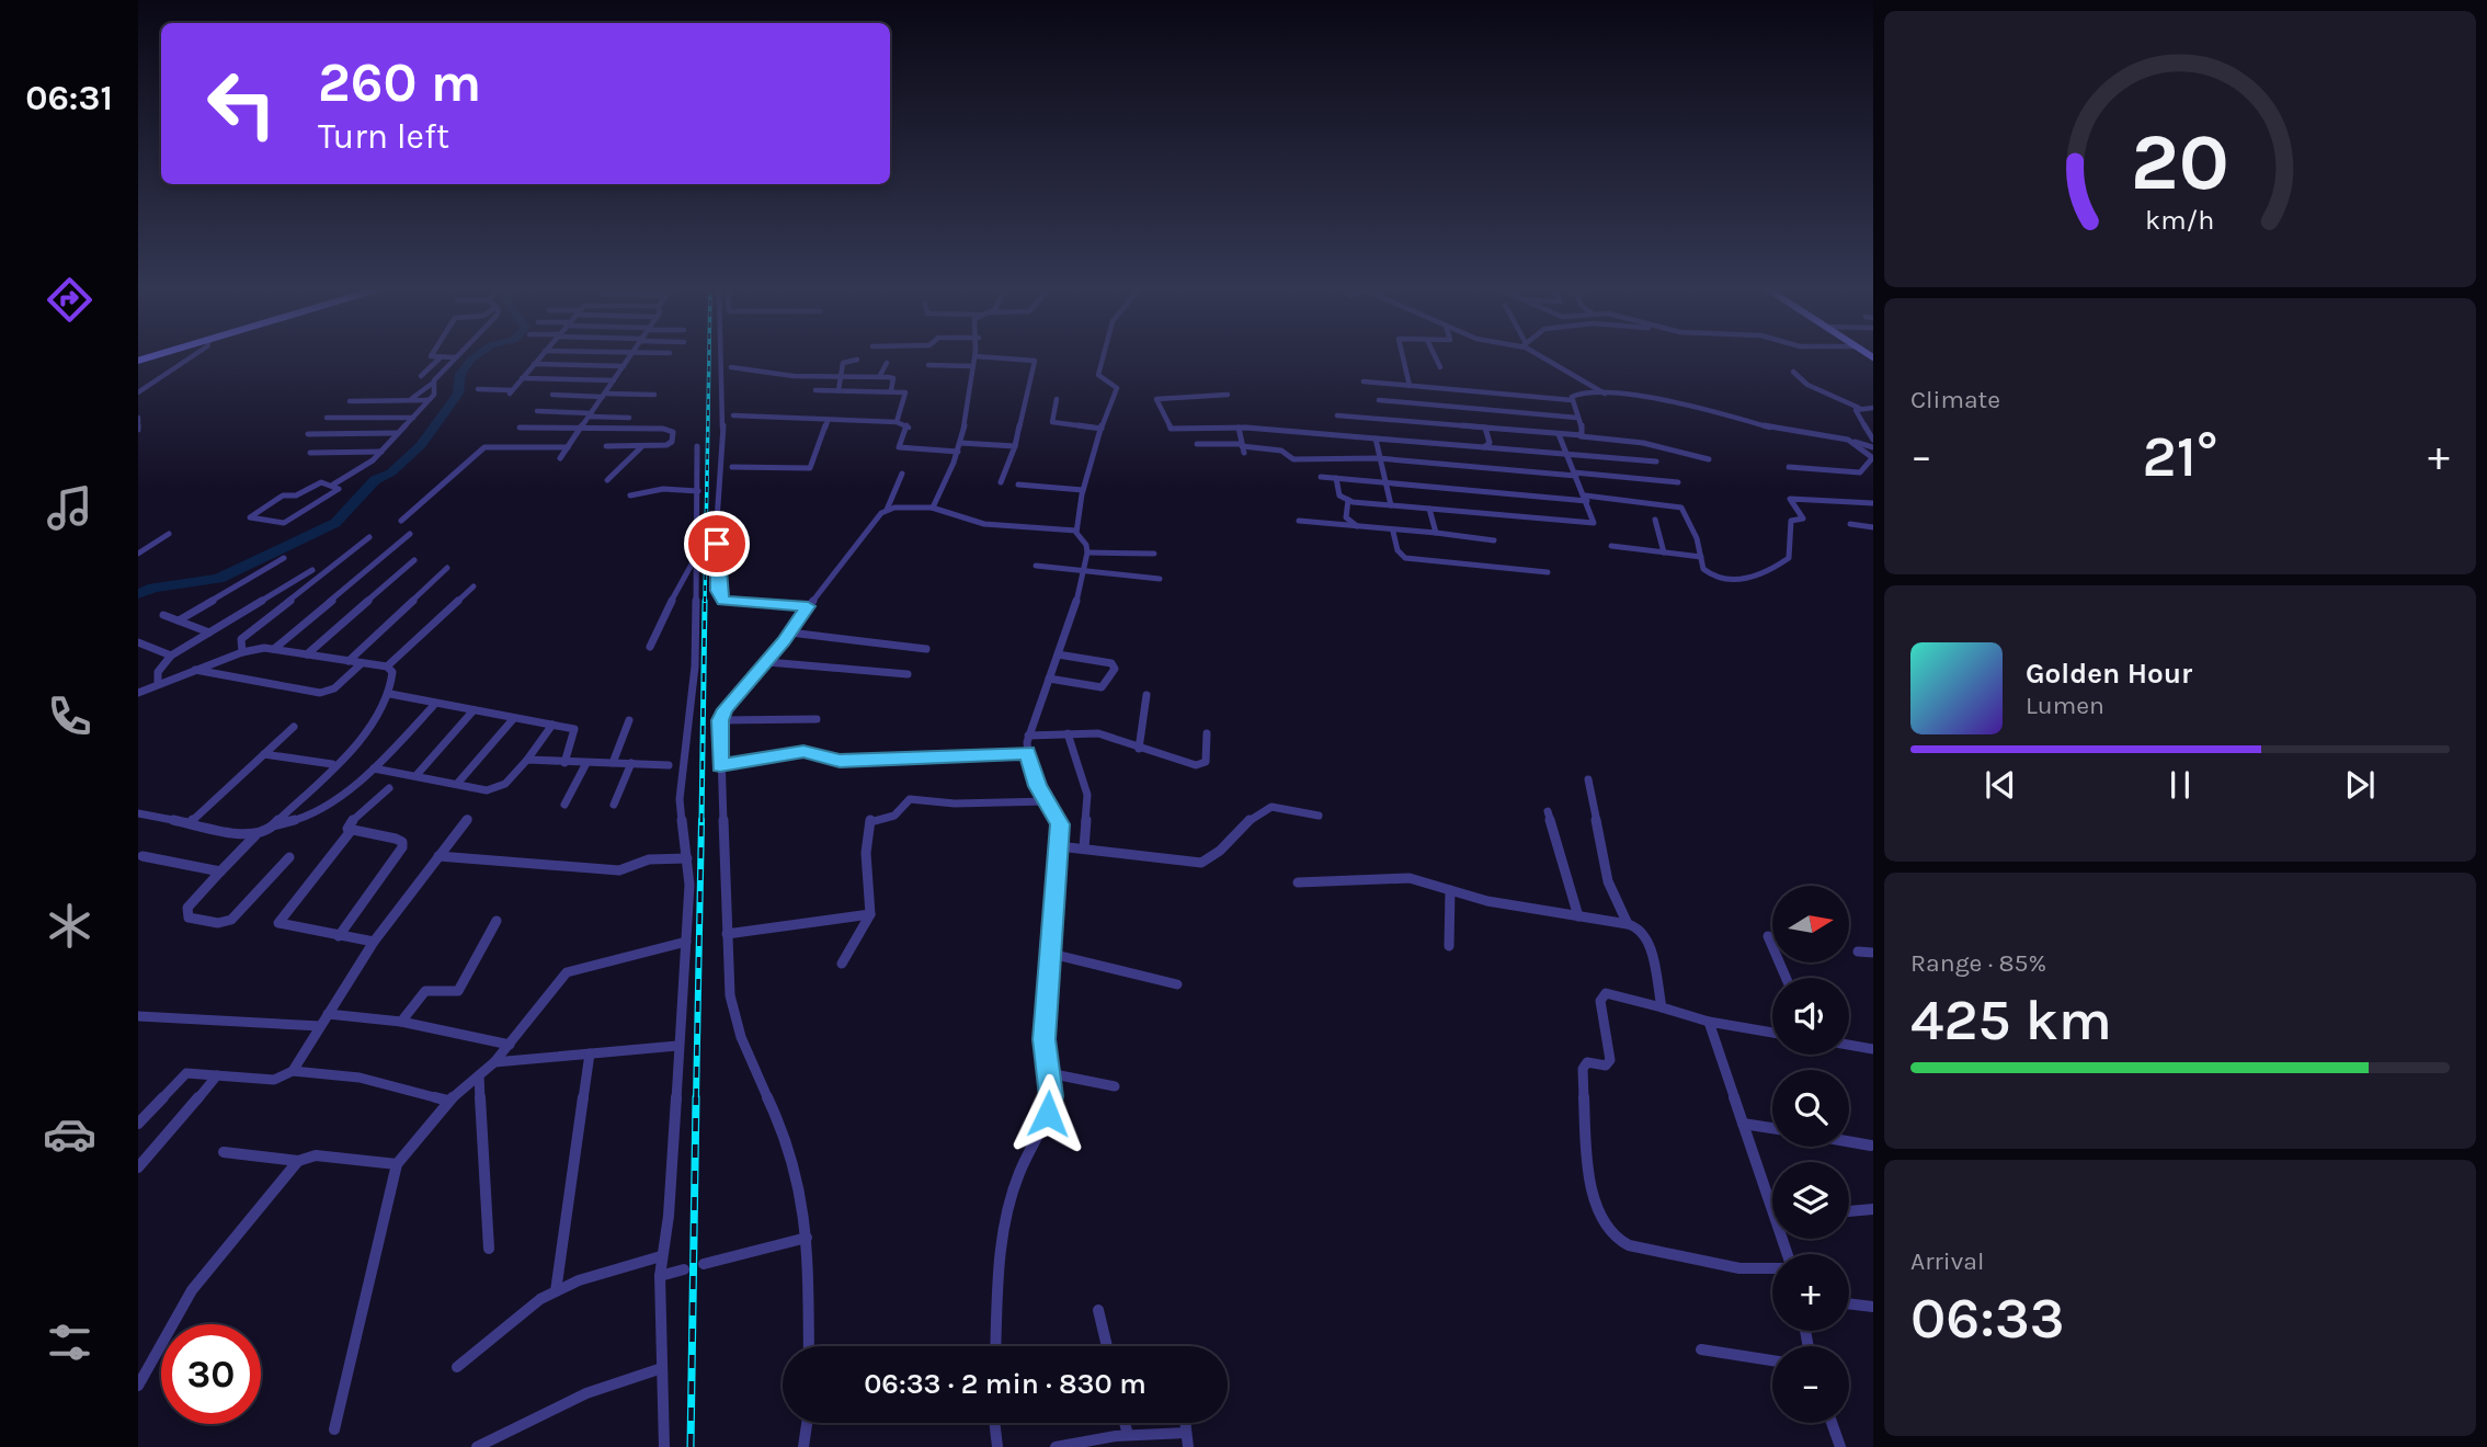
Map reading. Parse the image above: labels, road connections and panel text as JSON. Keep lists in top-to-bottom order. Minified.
{"north":"right","page":{"tabs":"06:31","turn":["260 m","Turn left"],"tile":["Climate",["Range · 85%","425 km"],["Arrival","06:33"]],"heat":["−","21°","+"],"song":["Golden Hour","Lumen"],"map_buttons":["+","−"],"limit":"30","trip":"06:33 · 2 min · 830 m","gauge":["20","km/h"]}}
